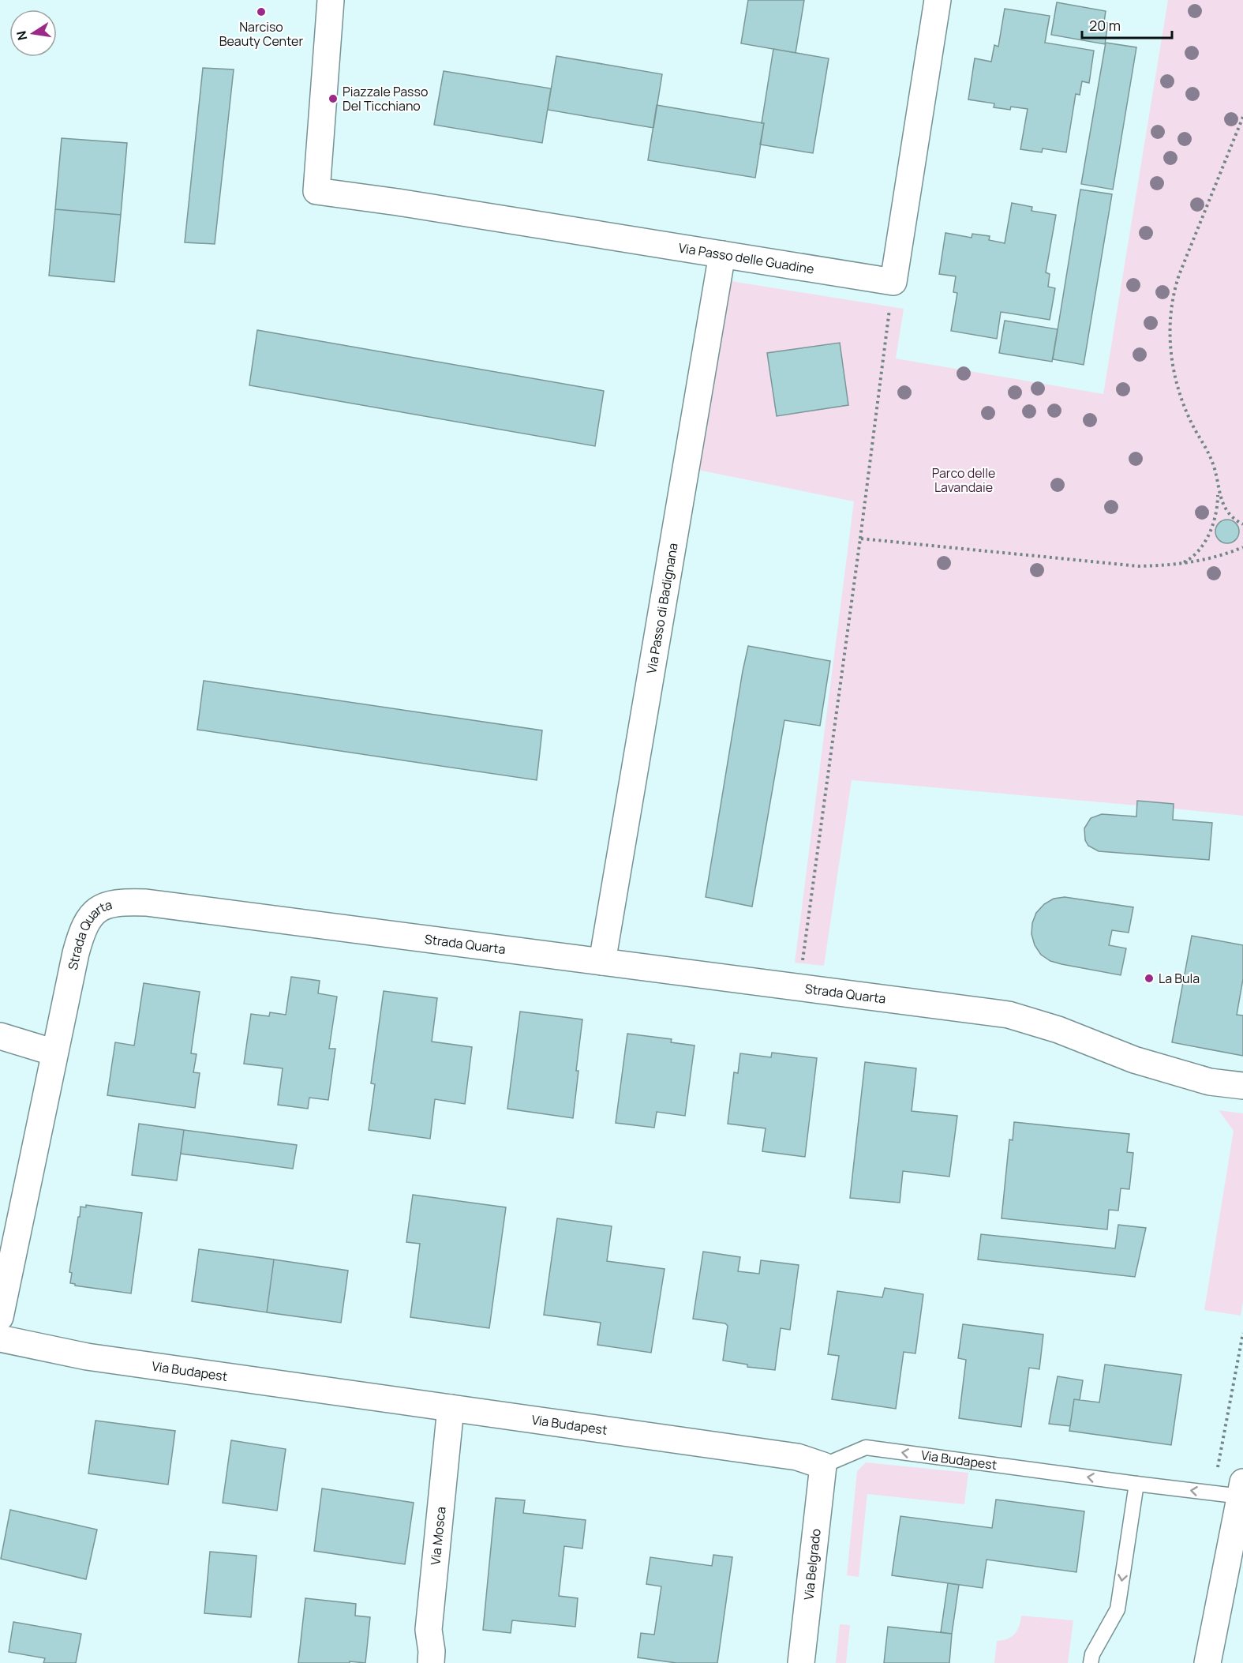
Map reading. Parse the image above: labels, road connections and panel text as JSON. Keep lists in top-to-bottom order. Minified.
{"streets":{"street":["Via Passo delle Guadine","Via Passo di Badignana","Strada Quarta","Via Budapest","Via Mosca","Via Belgrado"]},"crossings":[["Via Passo delle Guadine","Via Passo di Badignana"],["Via Passo di Badignana","Strada Quarta"],["Via Budapest","Via Mosca"],["Via Budapest","Via Belgrado"]],"parks":["Parco delle Lavandaie"],"places":["Narciso Beauty Center","Piazzale Passo Del Ticchiano","La Bula"],"scale_bar":"20 m","north":"left"}
